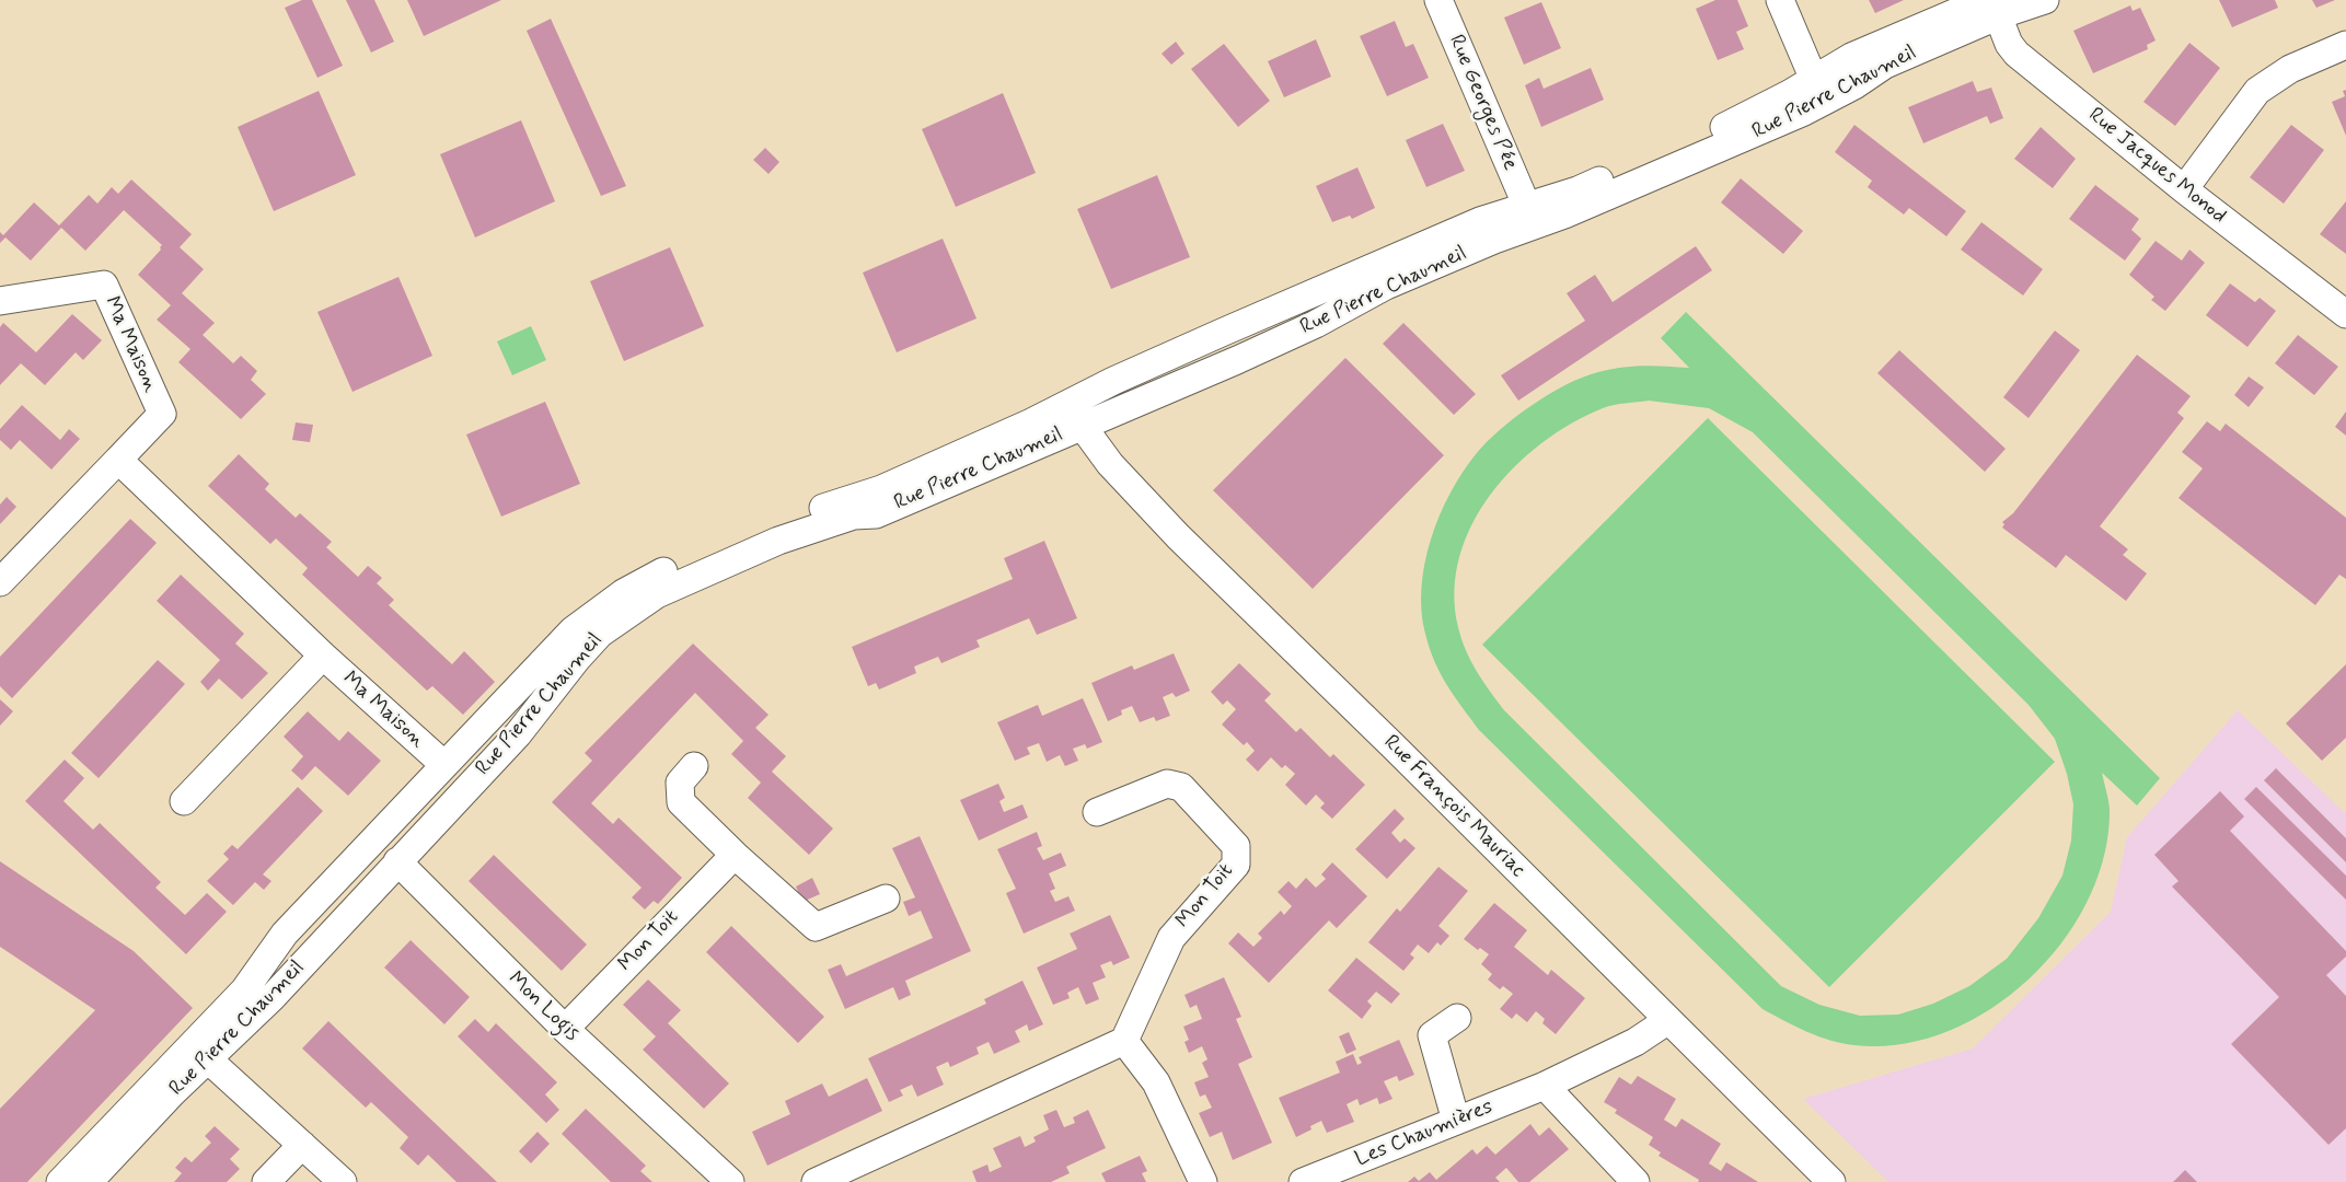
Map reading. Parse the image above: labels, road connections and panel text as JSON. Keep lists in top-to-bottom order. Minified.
{"streets":{"street":["Rue Pierre Chaumeil","Rue Georges Pée","Rue Jacques Monod","Ma Maison","Rue François Mauriac","Mon Toit","Mon Logis","Les Chaumières"]},"crossings":[["Rue Pierre Chaumeil","Rue Georges Pée"],["Rue Pierre Chaumeil","Rue Jacques Monod"],["Rue Pierre Chaumeil","Ma Maison"],["Rue Pierre Chaumeil","Rue François Mauriac"],["Rue Pierre Chaumeil","Mon Logis"],["Rue François Mauriac","Les Chaumières"],["Mon Toit","Mon Logis"]]}
